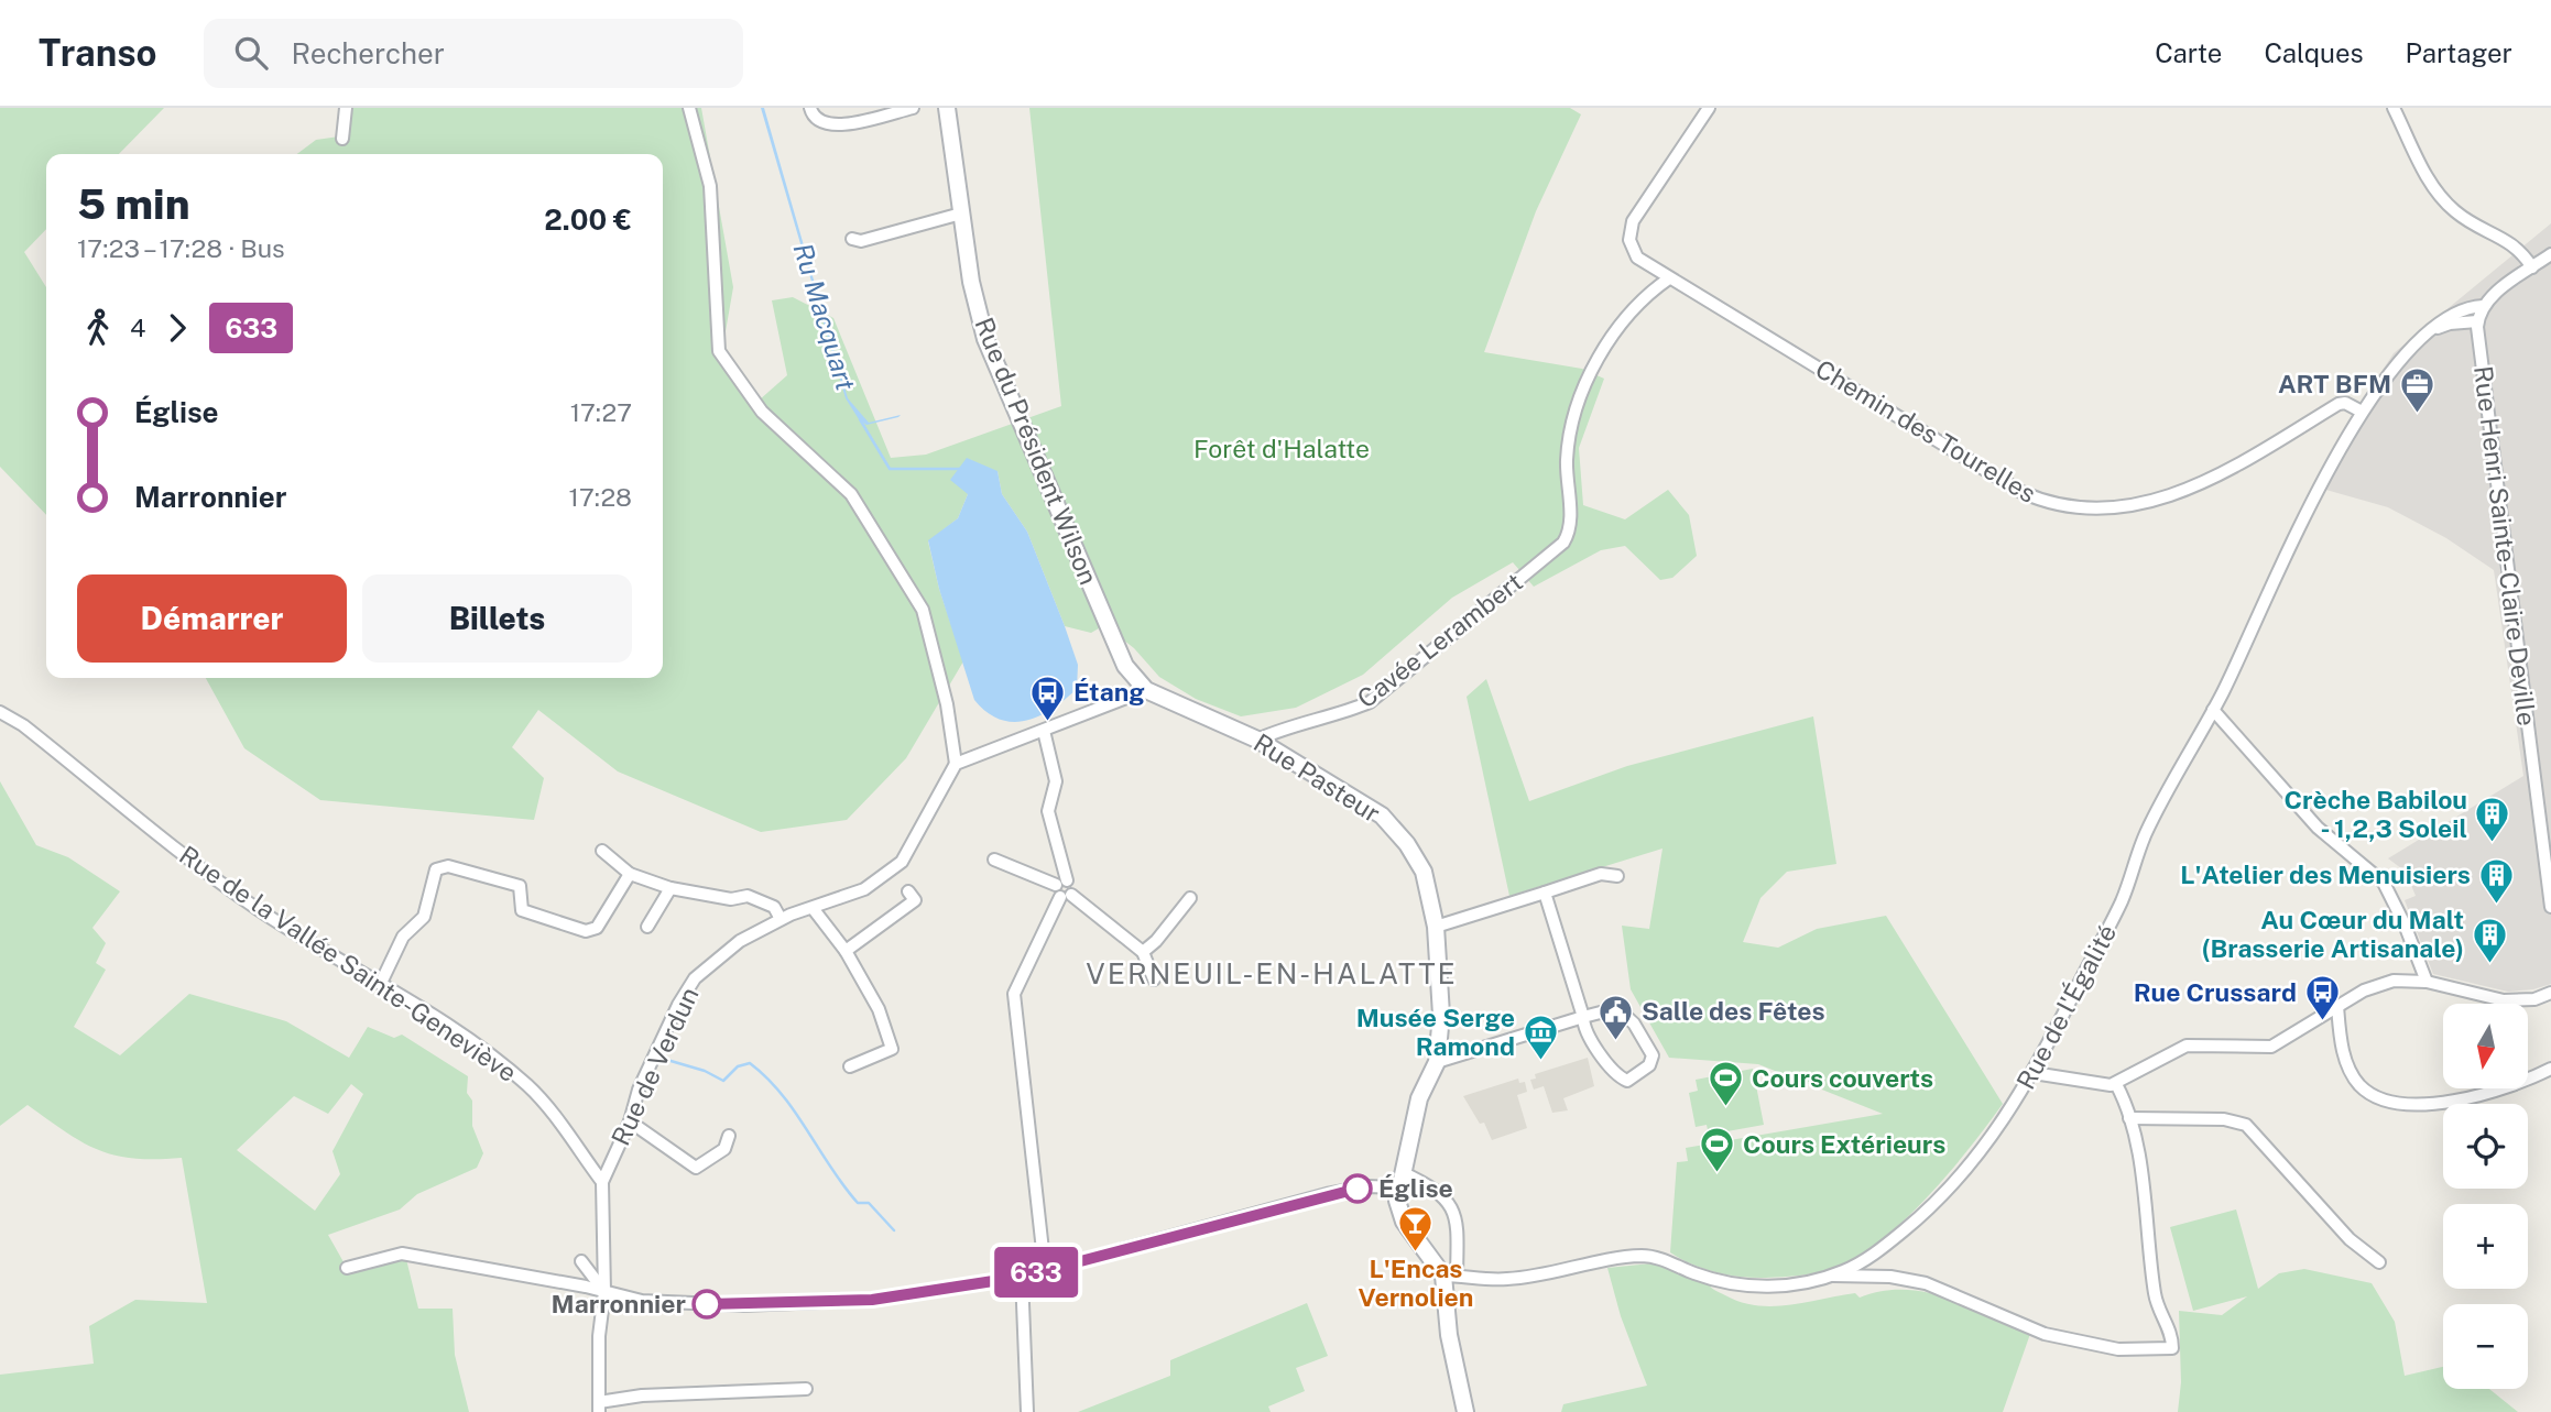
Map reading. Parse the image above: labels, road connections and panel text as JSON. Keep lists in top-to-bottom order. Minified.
{"streets":{"street":["Chemin des Tourelles","Rue du Président Wilson","Rue Henri Sainte-Claire Deville","Cavée Lerambert","Rue Pasteur","Rue de la Vallée Sainte-Geneviève","Rue de l'Égalité","Rue de Verdun"]},"crossings":[["Chemin des Tourelles","Cavée Lerambert"],["Chemin des Tourelles","Rue de l'Égalité"],["Rue du Président Wilson","Rue Pasteur"],["Cavée Lerambert","Rue Pasteur"],["Rue de la Vallée Sainte-Geneviève","Rue de Verdun"]],"districts":["VERNEUIL-EN-HALATTE"],"water":["Ru Macquart"],"parks":["Forêt d'Halatte"],"places":{"office":["ART BFM"],"bus stop":["Étang","Rue Crussard"],"building":["Crèche Babilou - 1,2,3 Soleil","L'Atelier des Menuisiers","Au Cœur du Malt (Brasserie Artisanale)"],"public building":["Salle des Fêtes"],"museum":["Musée Serge Ramond"],"sports":["Cours couverts","Cours Extérieurs"],"other":["Église","Marronnier"],"bar":["L'Encas Vernolien"]},"lines":["bus line 633"],"north":"bottom","page":{"header":"Transo","search":"Rechercher","nav":["Carte","Calques","Partager"],"on_map":"633","heading":["5 min","17:23 – 17:28 · Bus","2.00 €"],"legs":["4","633"],"list":[{"name":"Église","value":"17:27"},{"name":"Marronnier","value":"17:28"}],"buttons":["Démarrer","Billets"],"map_buttons":["+","−"]}}
